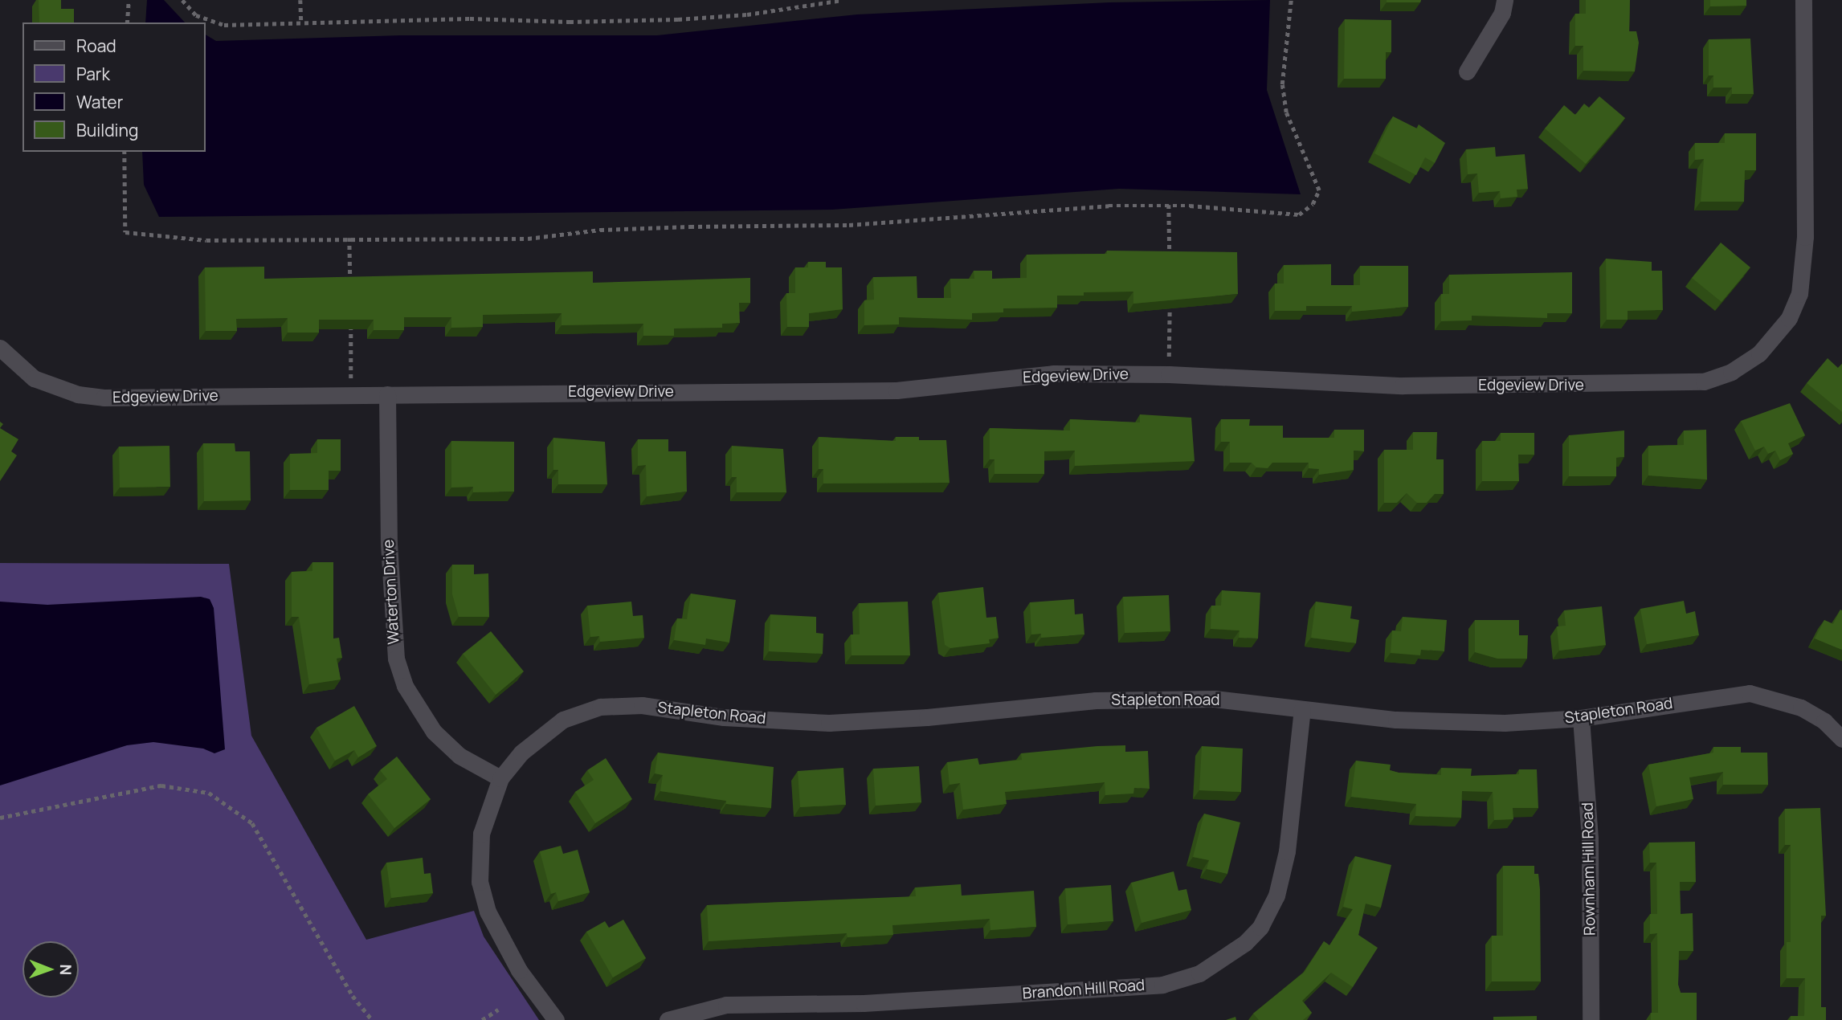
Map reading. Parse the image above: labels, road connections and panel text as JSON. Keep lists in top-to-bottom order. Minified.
{"streets":{"street":["Edgeview Drive","Waterton Drive","Stapleton Road","Rownham Hill Road","Brandon Hill Road"]},"crossings":[["Edgeview Drive","Waterton Drive"],["Waterton Drive","Stapleton Road"],["Stapleton Road","Rownham Hill Road"],["Stapleton Road","Brandon Hill Road"]],"legend":["Road","Park","Water","Building"],"north":"right"}
